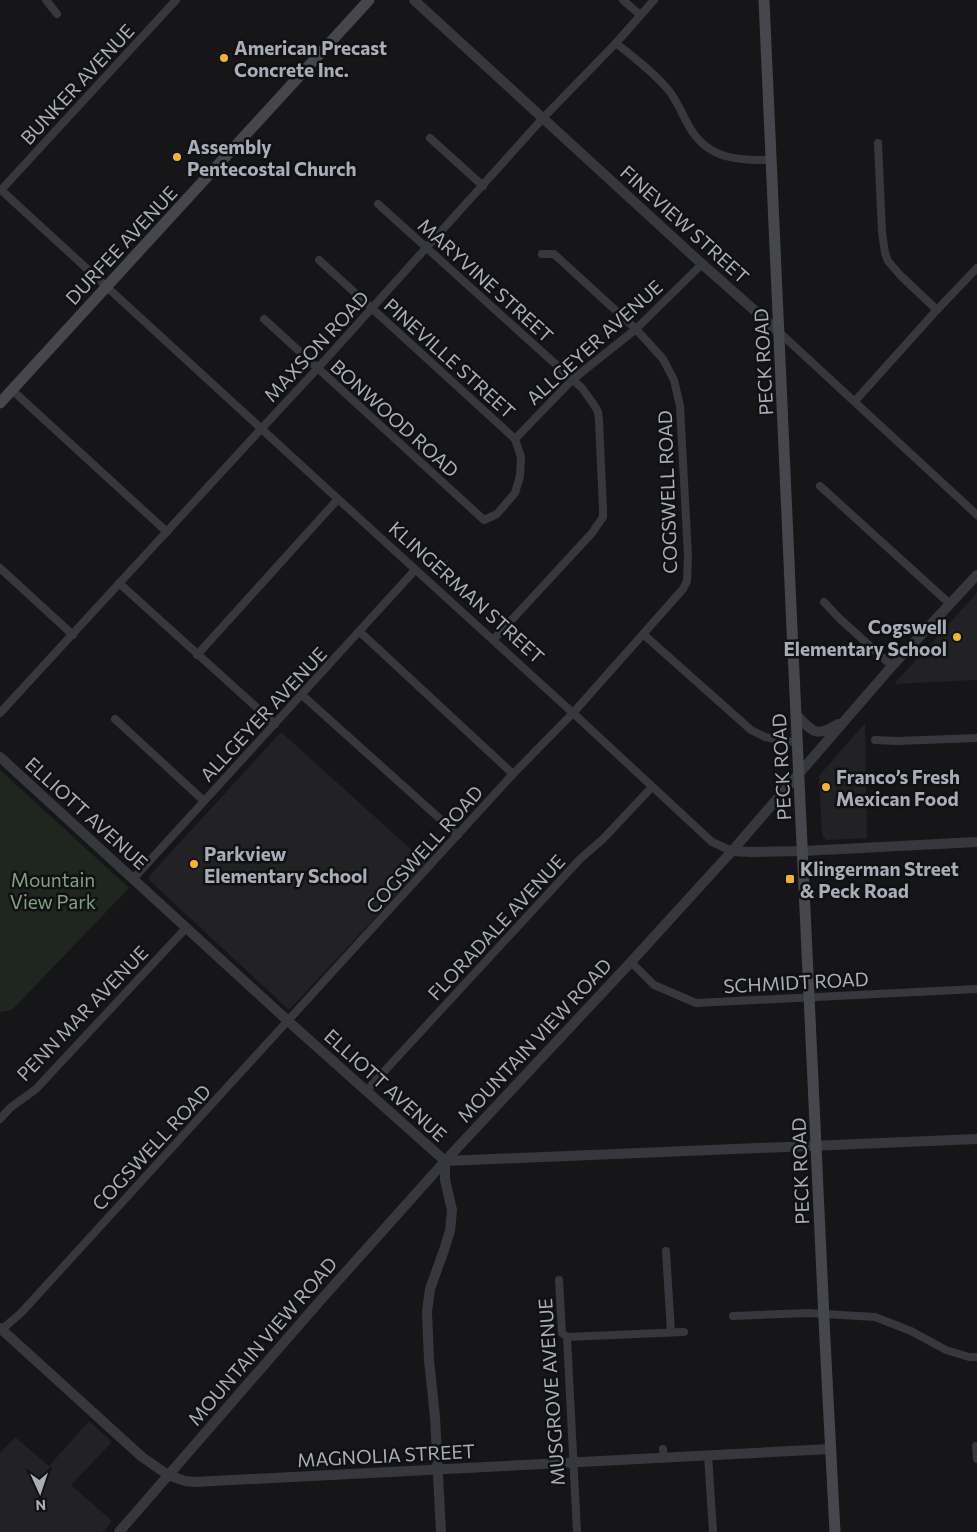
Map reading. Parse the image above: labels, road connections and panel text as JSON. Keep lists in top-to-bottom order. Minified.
{"streets":{"main road":["DURFEE AVENUE","PECK ROAD"],"street":["BUNKER AVENUE","FINEVIEW STREET","MARYVINE STREET","ALLGEYER AVENUE","MAXSON ROAD","PINEVILLE STREET","BONWOOD ROAD","COGSWELL ROAD","KLINGERMAN STREET","ELLIOTT AVENUE","FLORADALE AVENUE","SCHMIDT ROAD","PENN MAR AVENUE","MOUNTAIN VIEW ROAD","MUSGROVE AVENUE","MAGNOLIA STREET"]},"crossings":[["BUNKER AVENUE","KLINGERMAN STREET"],["FINEVIEW STREET","ALLGEYER AVENUE"],["FINEVIEW STREET","MAXSON ROAD"],["FINEVIEW STREET","PECK ROAD"],["DURFEE AVENUE","KLINGERMAN STREET"],["MARYVINE STREET","ALLGEYER AVENUE"],["MARYVINE STREET","MAXSON ROAD"],["ALLGEYER AVENUE","PINEVILLE STREET"],["ALLGEYER AVENUE","BONWOOD ROAD"],["ALLGEYER AVENUE","COGSWELL ROAD"],["ALLGEYER AVENUE","KLINGERMAN STREET"],["ALLGEYER AVENUE","ELLIOTT AVENUE"],["MAXSON ROAD","PINEVILLE STREET"],["MAXSON ROAD","BONWOOD ROAD"],["MAXSON ROAD","KLINGERMAN STREET"],["PINEVILLE STREET","BONWOOD ROAD"],["PECK ROAD","KLINGERMAN STREET"],["PECK ROAD","ELLIOTT AVENUE"],["PECK ROAD","SCHMIDT ROAD"],["PECK ROAD","MOUNTAIN VIEW ROAD"],["PECK ROAD","MAGNOLIA STREET"],["COGSWELL ROAD","KLINGERMAN STREET"],["COGSWELL ROAD","ELLIOTT AVENUE"],["COGSWELL ROAD","MAGNOLIA STREET"],["KLINGERMAN STREET","FLORADALE AVENUE"],["KLINGERMAN STREET","MOUNTAIN VIEW ROAD"],["ELLIOTT AVENUE","FLORADALE AVENUE"],["ELLIOTT AVENUE","PENN MAR AVENUE"],["ELLIOTT AVENUE","MOUNTAIN VIEW ROAD"],["SCHMIDT ROAD","MOUNTAIN VIEW ROAD"],["MOUNTAIN VIEW ROAD","MAGNOLIA STREET"],["MUSGROVE AVENUE","MAGNOLIA STREET"]],"parks":["Mountain View Park"],"places":{"other":["American Precast Concrete Inc.","Assembly Pentecostal Church","Cogswell Elementary School","Franco’s Fresh Mexican Food","Parkview Elementary School"],"transit":["Klingerman Street & Peck Road"]},"north":"bottom"}
